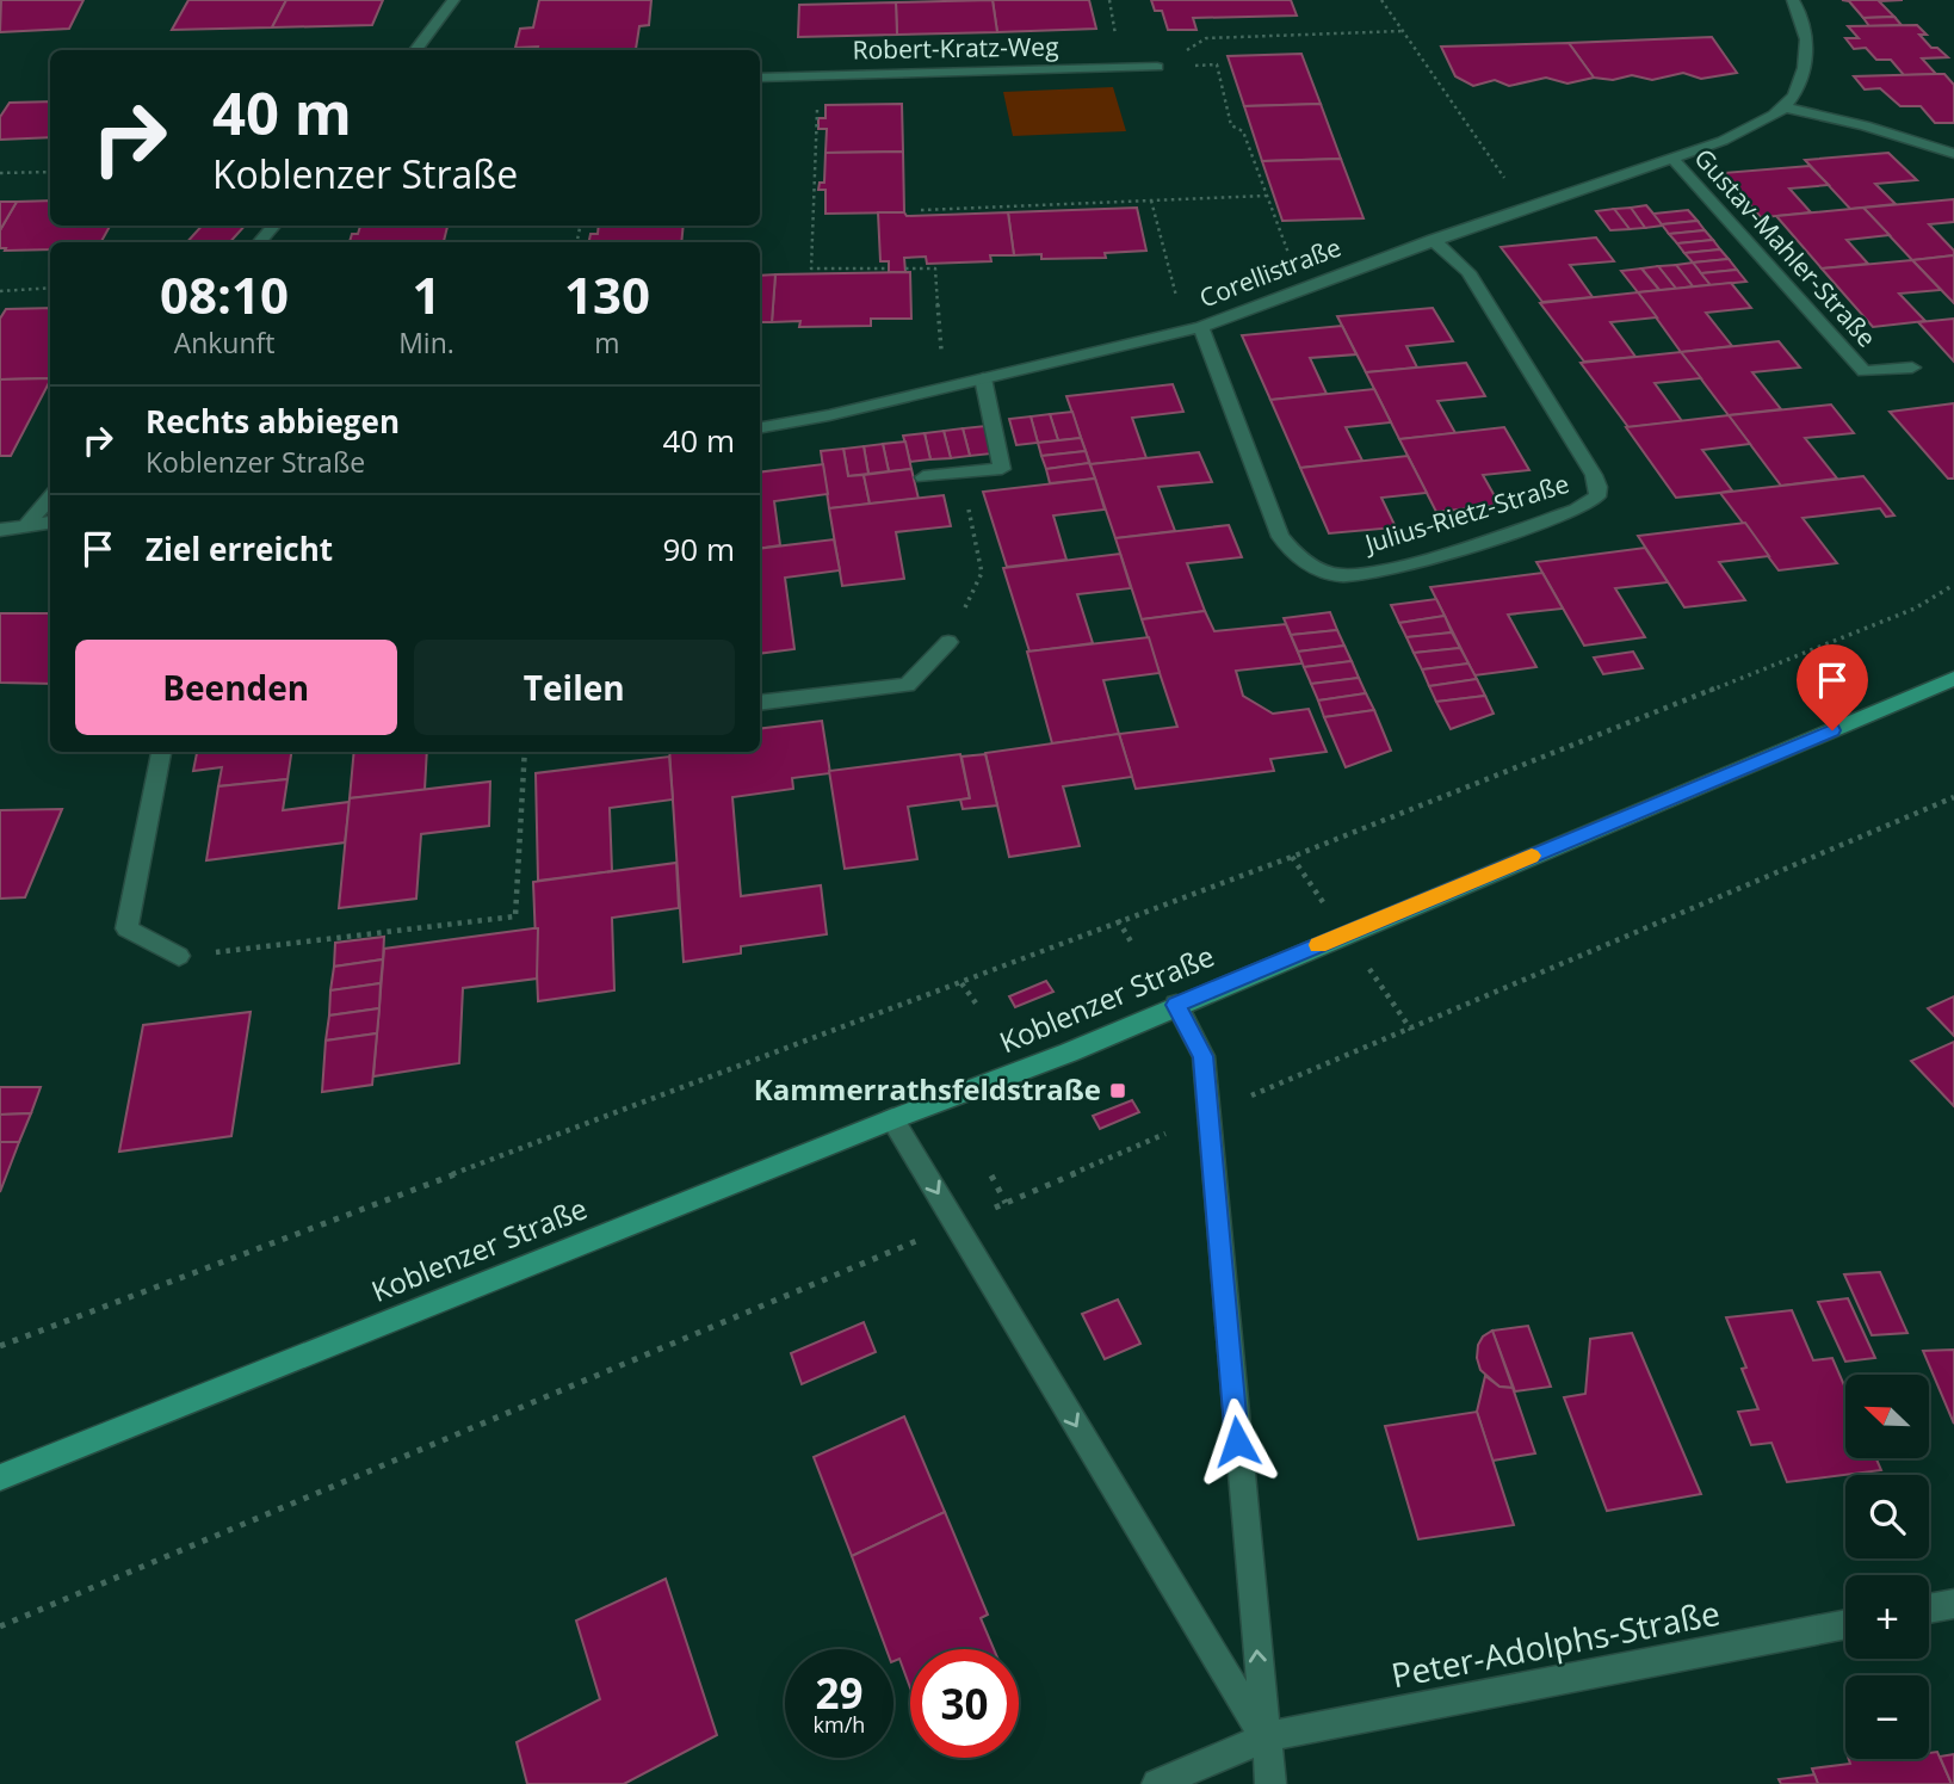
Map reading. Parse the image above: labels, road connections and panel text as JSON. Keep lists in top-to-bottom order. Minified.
{"streets":{"main road":["Koblenzer Straße"],"street":["Robert-Kratz-Weg","Gustav-Mahler-Straße","Corellistraße","Julius-Rietz-Straße","Peter-Adolphs-Straße"]},"crossings":[["Gustav-Mahler-Straße","Corellistraße"],["Corellistraße","Julius-Rietz-Straße"]],"places":{"transit":["Kammerrathsfeldstraße"]},"north":"top left","page":{"turn":["40 m","Koblenzer Straße"],"eta":["08:10","Ankunft","1","Min.","130","m"],"list":[{"name":"Rechts abbiegen","note":"Koblenzer Straße","value":"40 m"},{"name":"Ziel erreicht","value":"90 m"}],"buttons":["Beenden","Teilen"],"map_buttons":["+","−"],"speed":"29 km/h","limit":"30"}}
